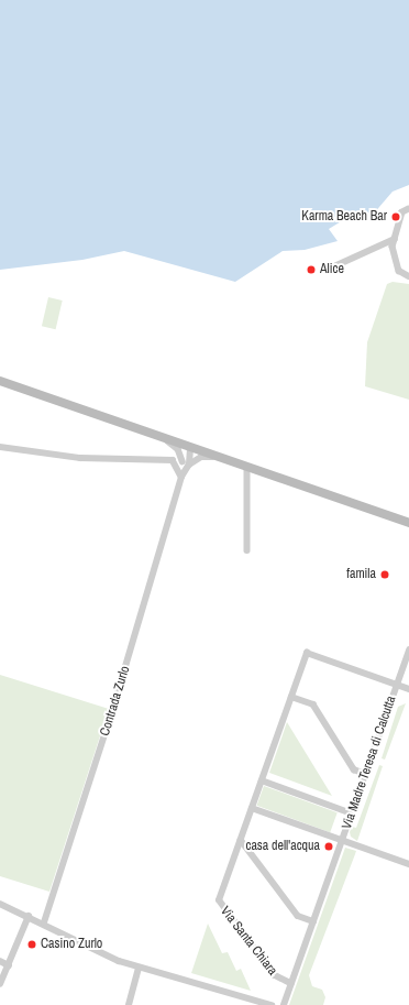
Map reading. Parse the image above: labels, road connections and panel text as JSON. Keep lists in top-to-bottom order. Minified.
{"streets":{"street":["Contrada Zurlo","Via Madre Teresa di Calcutta","Via Santa Chiara"]},"crossings":[["Via Madre Teresa di Calcutta","Via Santa Chiara"]],"places":["Karma Beach Bar","Alice","famila","casa dell'acqua","Casino Zurlo"]}
